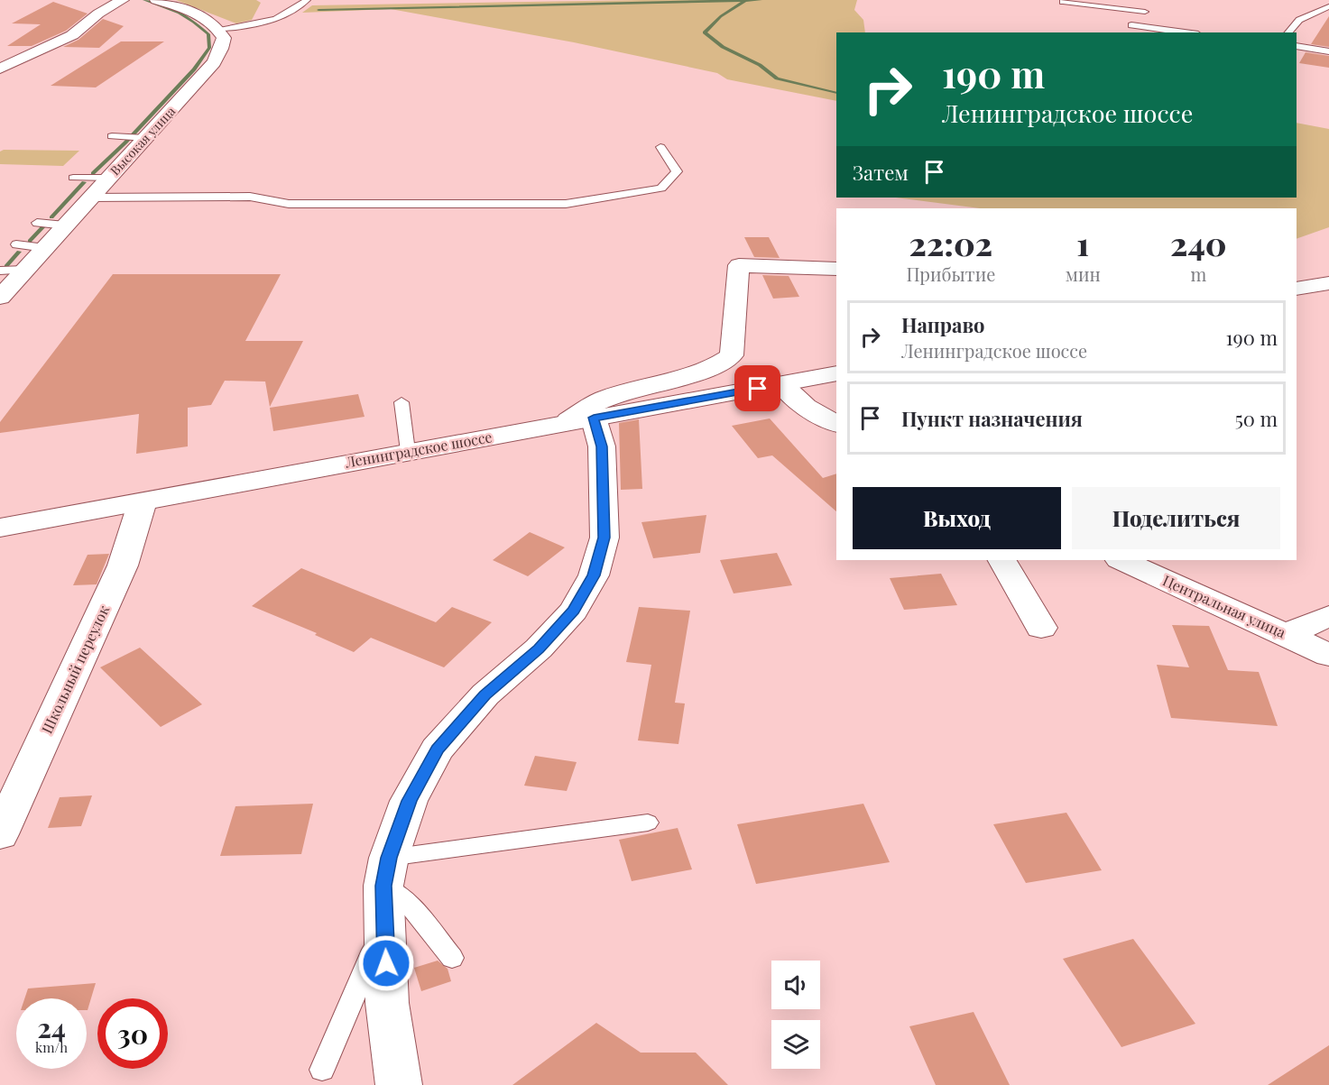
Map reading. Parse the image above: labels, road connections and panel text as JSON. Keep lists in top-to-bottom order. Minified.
{"streets":{"street":["Высокая улица","Ленинградское шоссе","Центральная улица","Школьный переулок"]},"crossings":[["Ленинградское шоссе","Школьный переулок"]],"page":{"turn":["190 m","Ленинградское шоссе"],"then":"Затем","eta":["22:02","Прибытие","1","мин","240","m"],"list":[{"name":"Направо","note":"Ленинградское шоссе","value":"190 m"},{"name":"Пункт назначения","value":"50 m"}],"buttons":["Выход","Поделиться"],"speed":"24 km/h","limit":"30"}}
